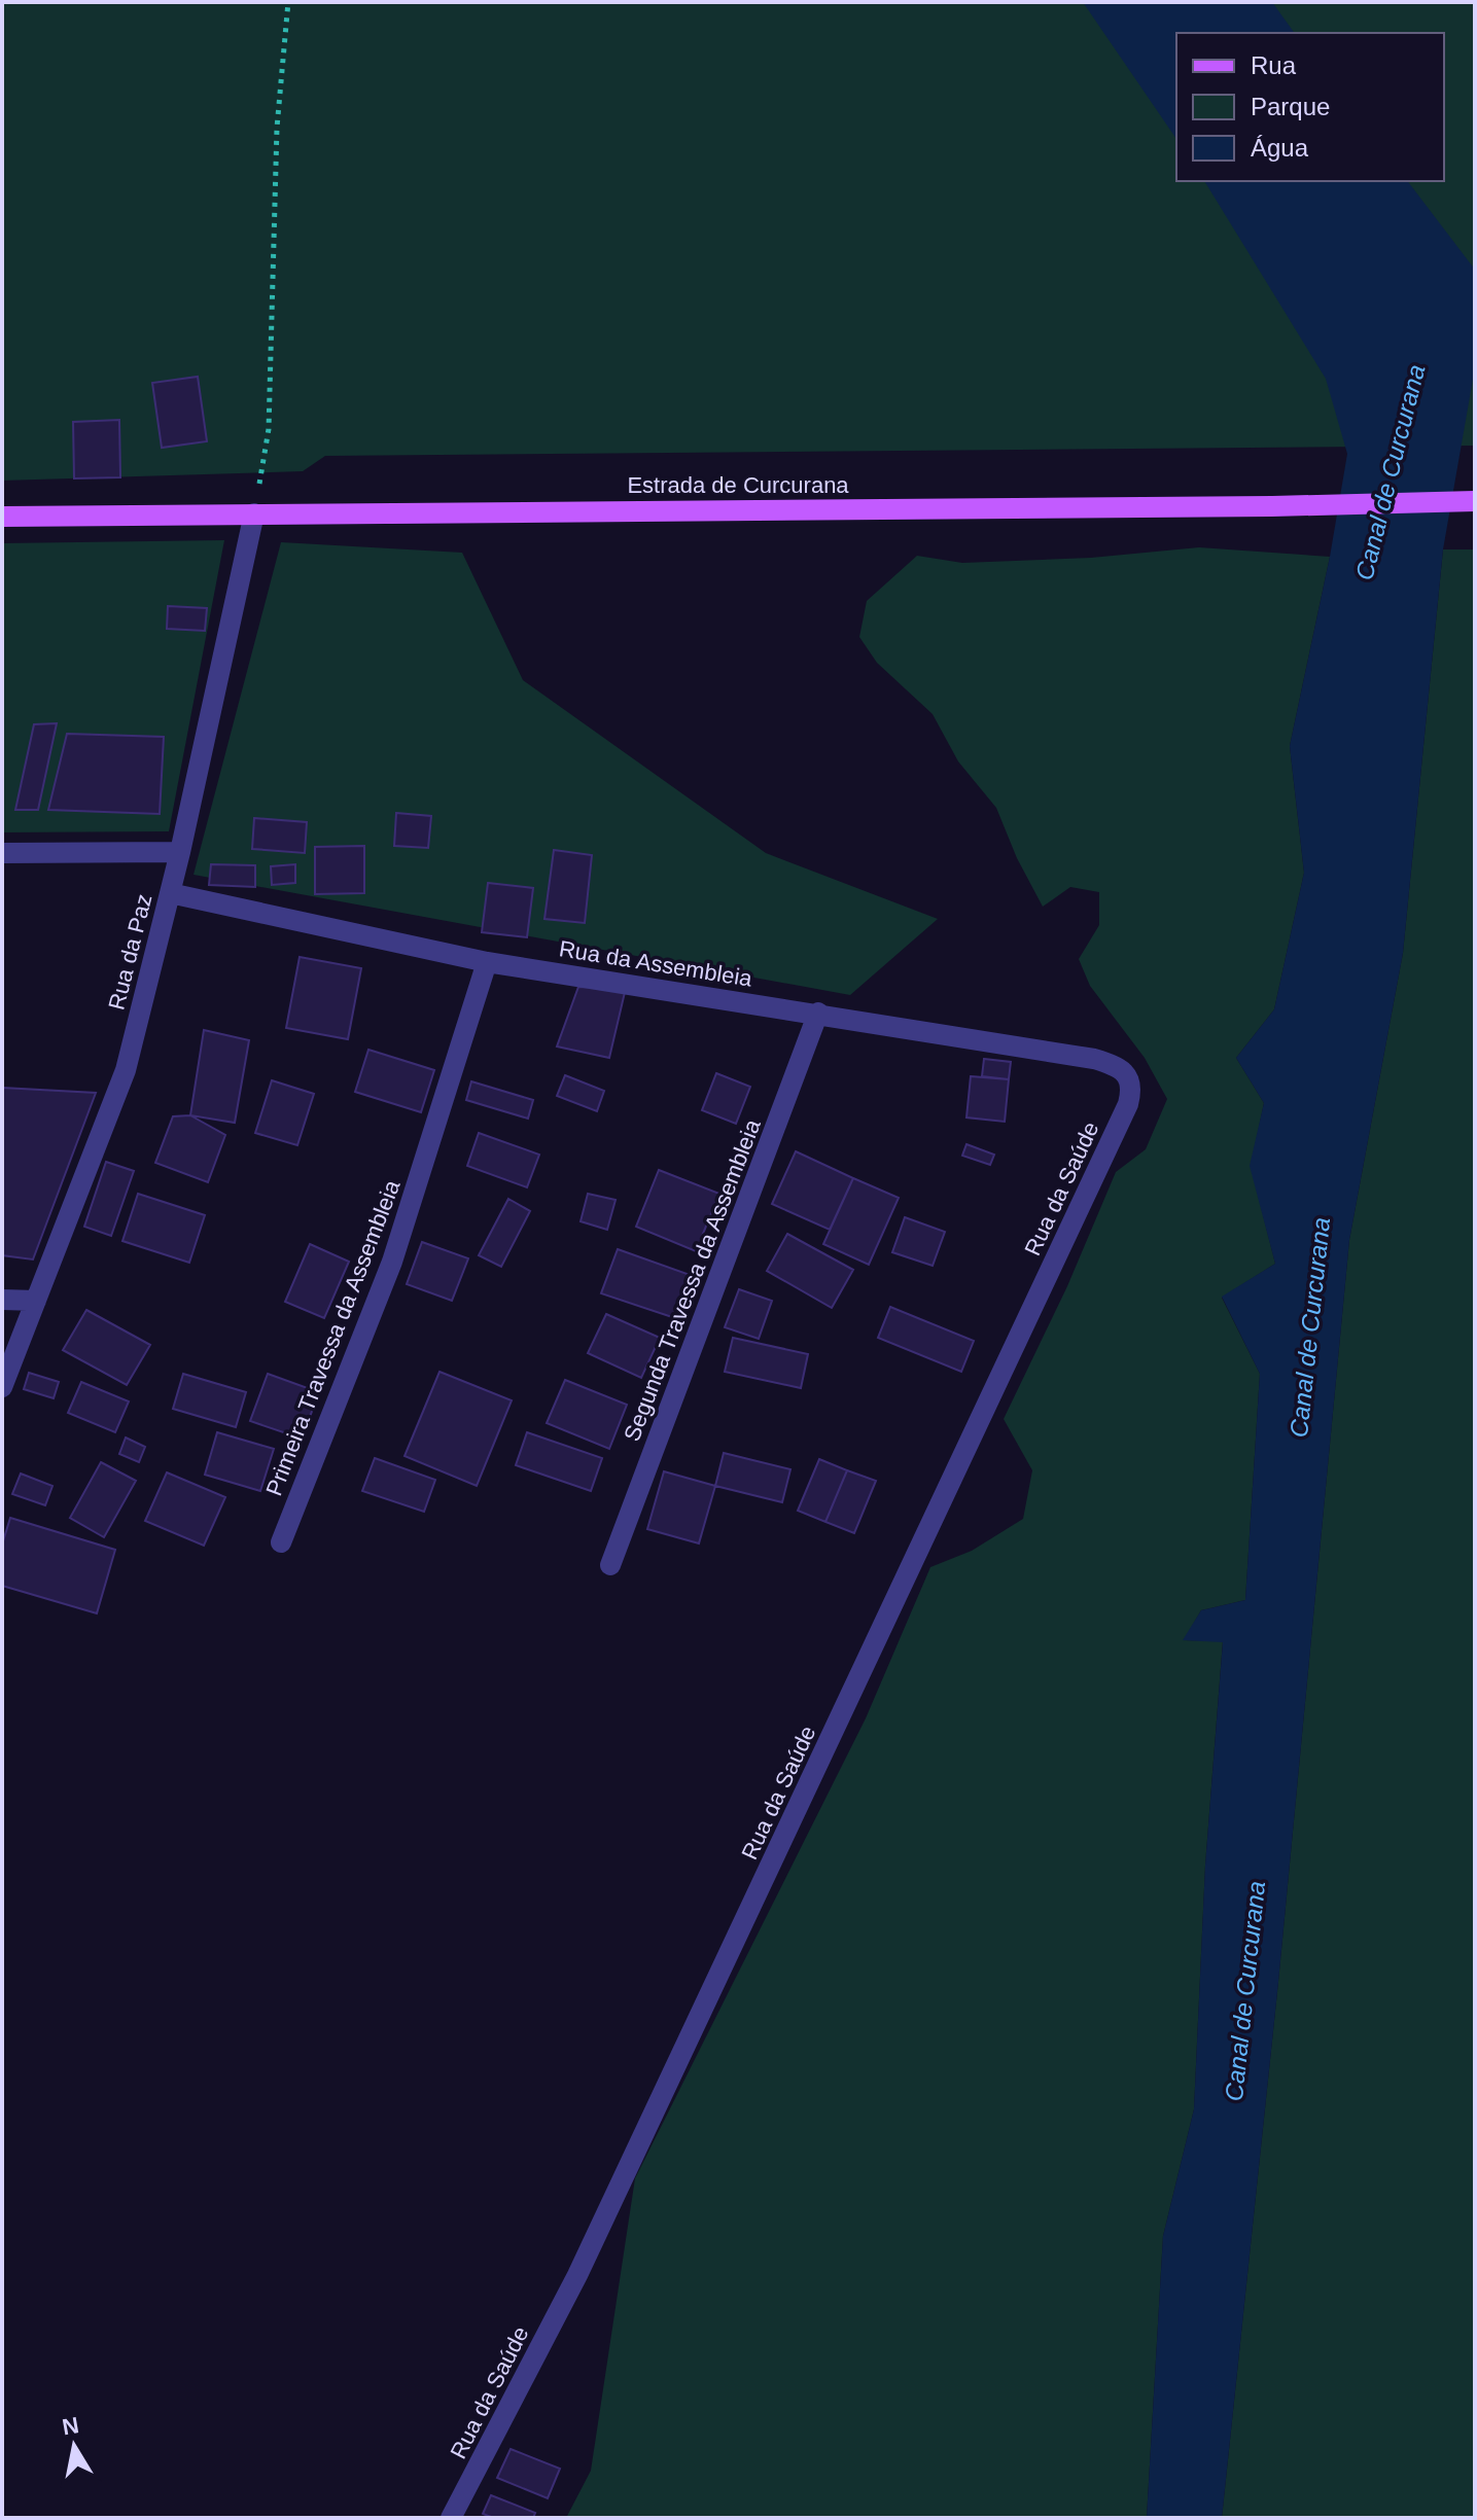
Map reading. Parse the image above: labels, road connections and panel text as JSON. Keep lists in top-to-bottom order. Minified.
{"streets":{"main road":["Estrada de Curcurana"],"street":["Rua da Paz","Rua da Assembleia","Rua da Saúde","Segunda Travessa da Assembleia","Primeira Travessa da Assembleia"]},"crossings":[["Estrada de Curcurana","Rua da Paz"],["Rua da Paz","Rua da Assembleia"],["Rua da Assembleia","Rua da Saúde"],["Rua da Assembleia","Segunda Travessa da Assembleia"],["Rua da Assembleia","Primeira Travessa da Assembleia"]],"water":["Canal de Curcurana"],"legend":["Rua","Parque","Água"],"north":"top"}
